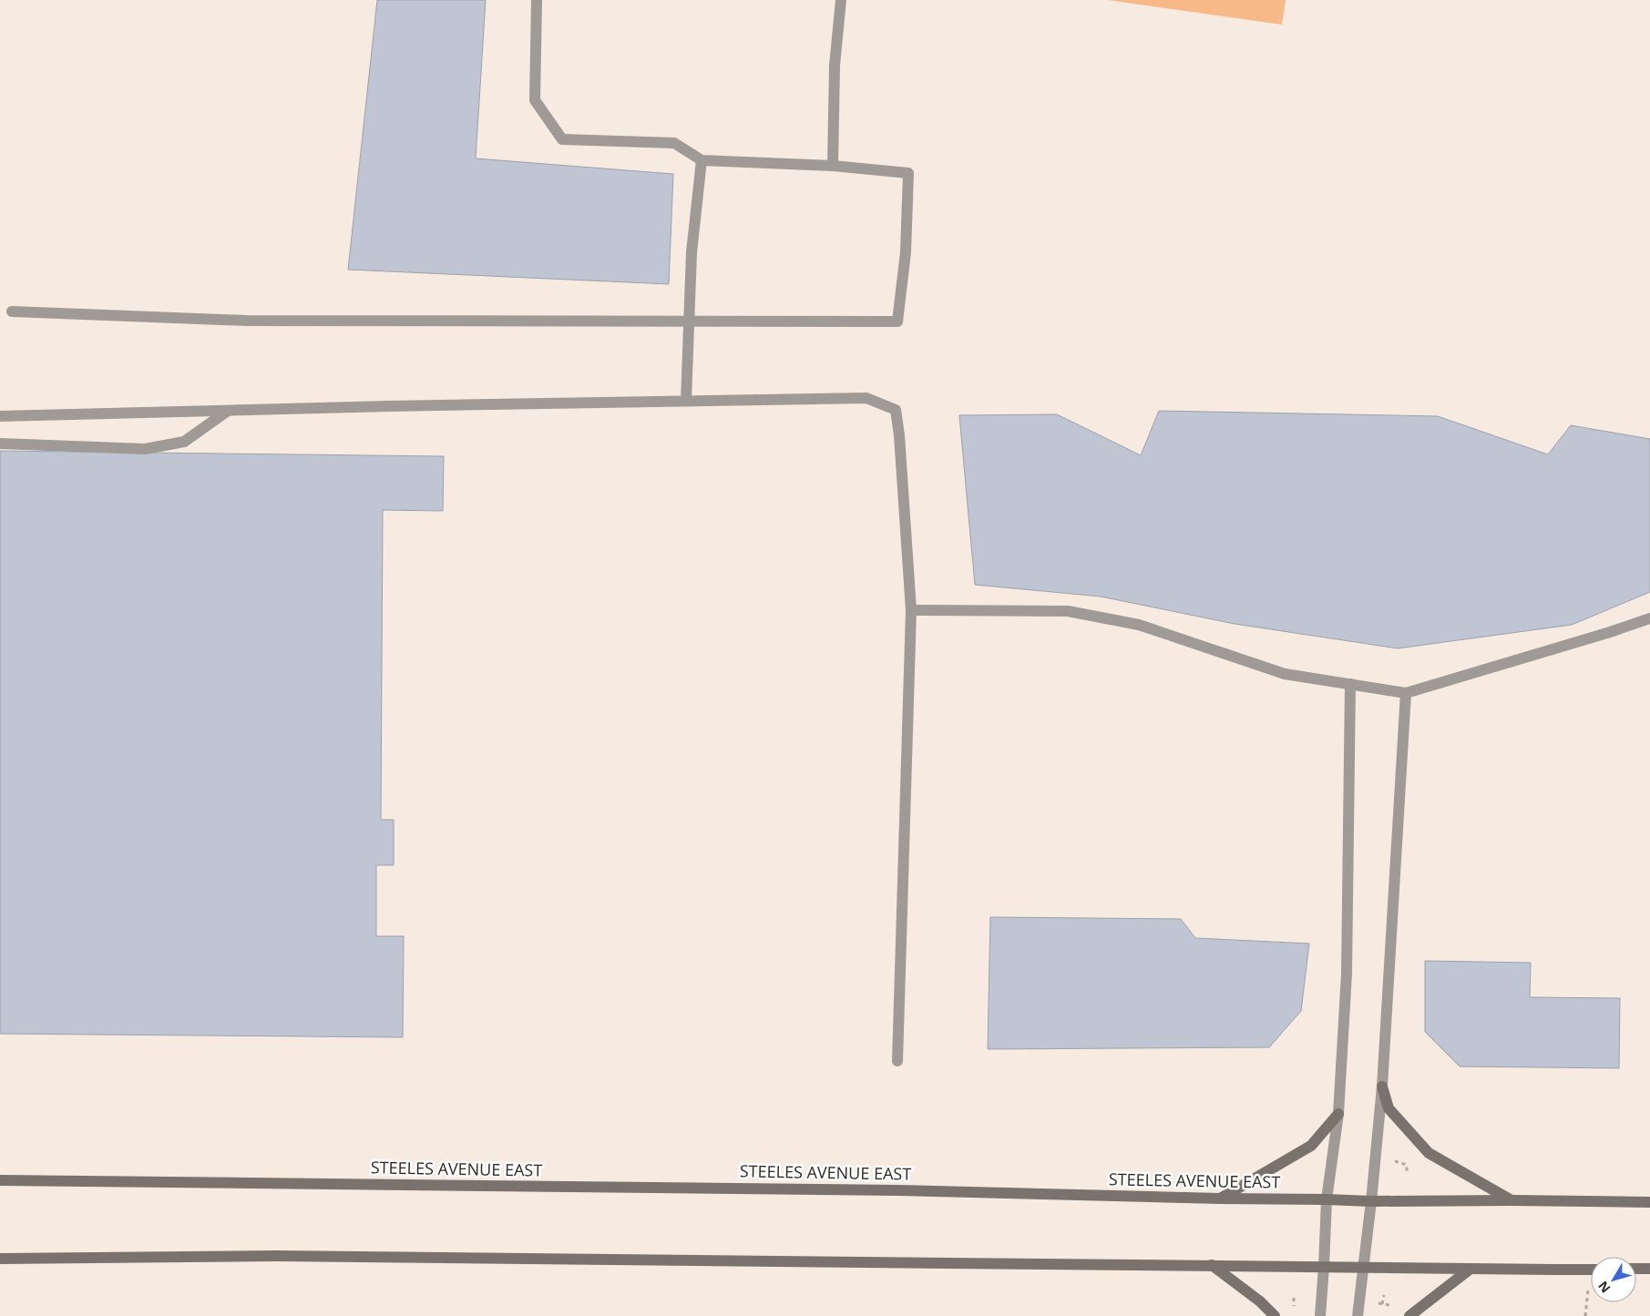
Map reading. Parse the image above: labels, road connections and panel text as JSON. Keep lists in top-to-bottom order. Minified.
{"streets":{"main road":["STEELES AVENUE EAST"]},"north":"bottom left"}
